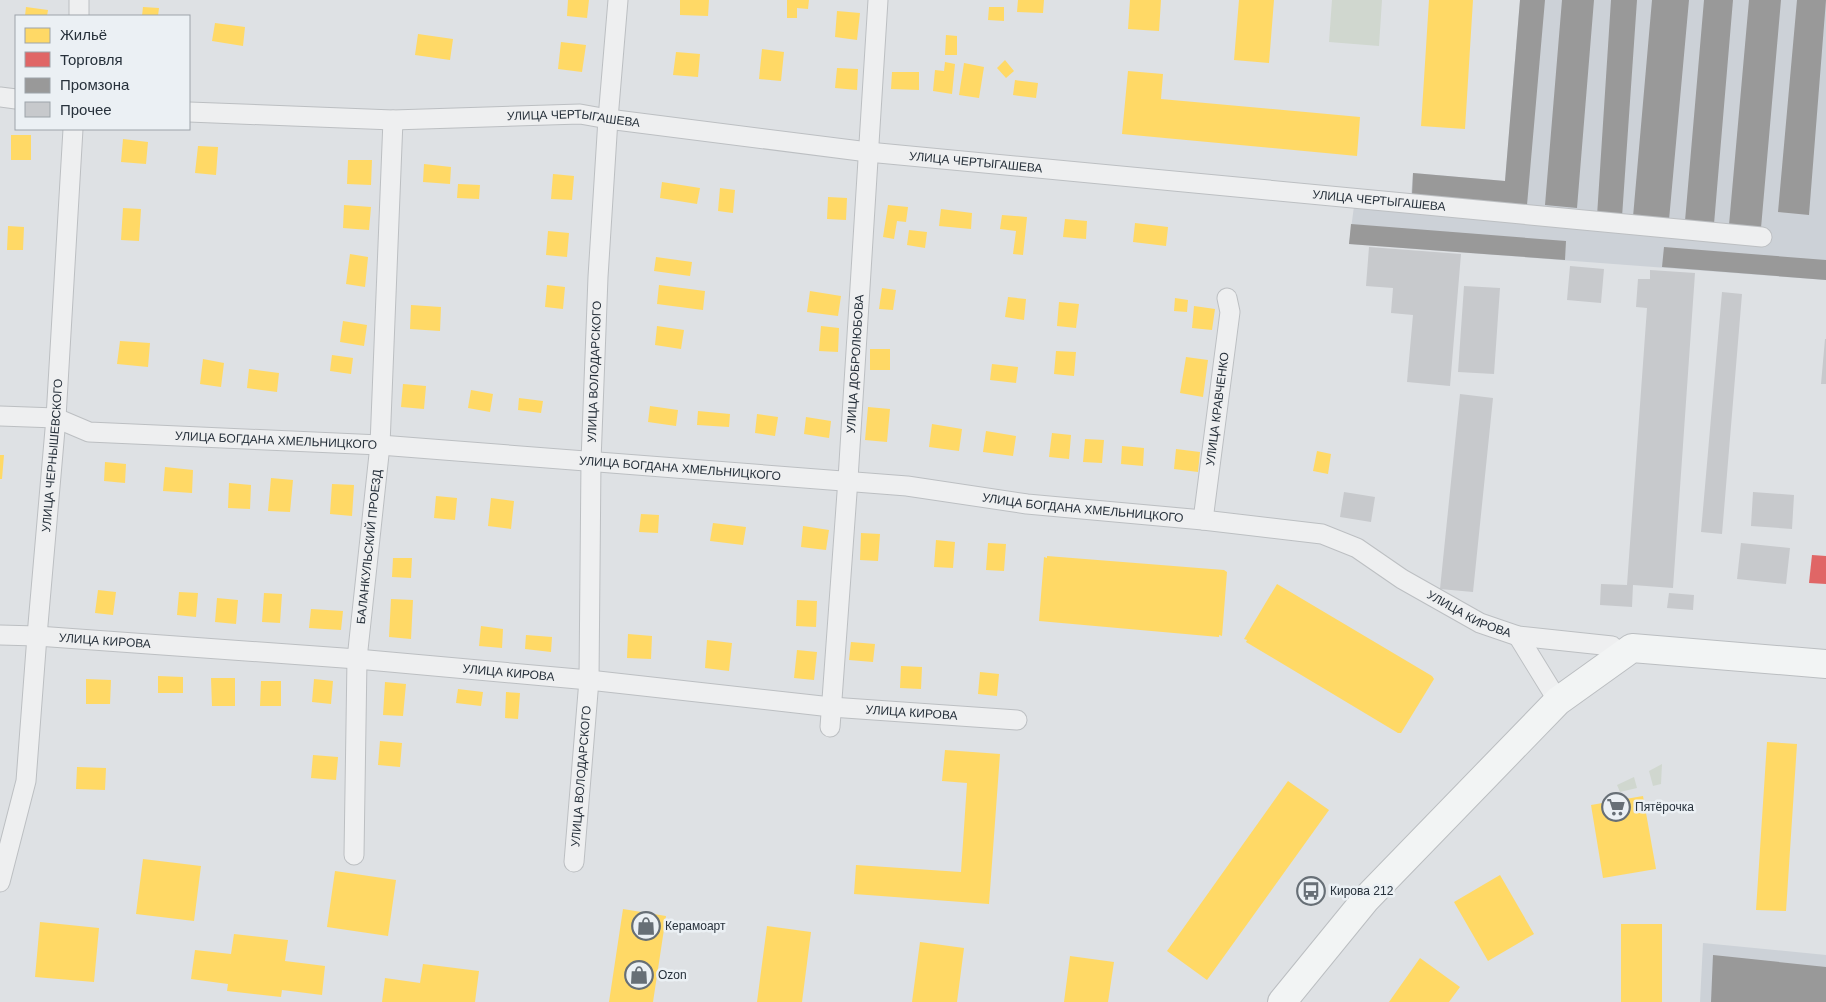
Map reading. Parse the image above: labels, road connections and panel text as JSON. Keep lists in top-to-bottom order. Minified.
{"streets":{"street":["УЛИЦА ЧЕРТЫГАШЕВА","УЛИЦА ДОБРОЛЮБОВА","УЛИЦА ВОЛОДАРСКОГО","УЛИЦА КРАВЧЕНКО","УЛИЦА БОГДАНА ХМЕЛЬНИЦКОГО","УЛИЦА ЧЕРНЫШЕВСКОГО","БАЛАНКУЛЬСКИЙ ПРОЕЗД","УЛИЦА КИРОВА"]},"crossings":[["УЛИЦА ЧЕРТЫГАШЕВА","УЛИЦА ДОБРОЛЮБОВА"],["УЛИЦА ЧЕРТЫГАШЕВА","УЛИЦА ВОЛОДАРСКОГО"],["УЛИЦА ЧЕРТЫГАШЕВА","БАЛАНКУЛЬСКИЙ ПРОЕЗД"],["УЛИЦА ДОБРОЛЮБОВА","УЛИЦА БОГДАНА ХМЕЛЬНИЦКОГО"],["УЛИЦА ДОБРОЛЮБОВА","УЛИЦА КИРОВА"],["УЛИЦА ВОЛОДАРСКОГО","УЛИЦА БОГДАНА ХМЕЛЬНИЦКОГО"],["УЛИЦА ВОЛОДАРСКОГО","УЛИЦА КИРОВА"],["УЛИЦА КРАВЧЕНКО","УЛИЦА БОГДАНА ХМЕЛЬНИЦКОГО"],["УЛИЦА БОГДАНА ХМЕЛЬНИЦКОГО","УЛИЦА ЧЕРНЫШЕВСКОГО"],["УЛИЦА БОГДАНА ХМЕЛЬНИЦКОГО","БАЛАНКУЛЬСКИЙ ПРОЕЗД"],["УЛИЦА БОГДАНА ХМЕЛЬНИЦКОГО","УЛИЦА КИРОВА"],["УЛИЦА ЧЕРНЫШЕВСКОГО","УЛИЦА КИРОВА"],["БАЛАНКУЛЬСКИЙ ПРОЕЗД","УЛИЦА КИРОВА"]],"places":{"supermarket":["Пятёрочка"],"bus stop":["Кирова 212"],"shop":["Керамоарт","Ozon"]},"legend":["Жильё","Торговля","Промзона","Прочее"]}
